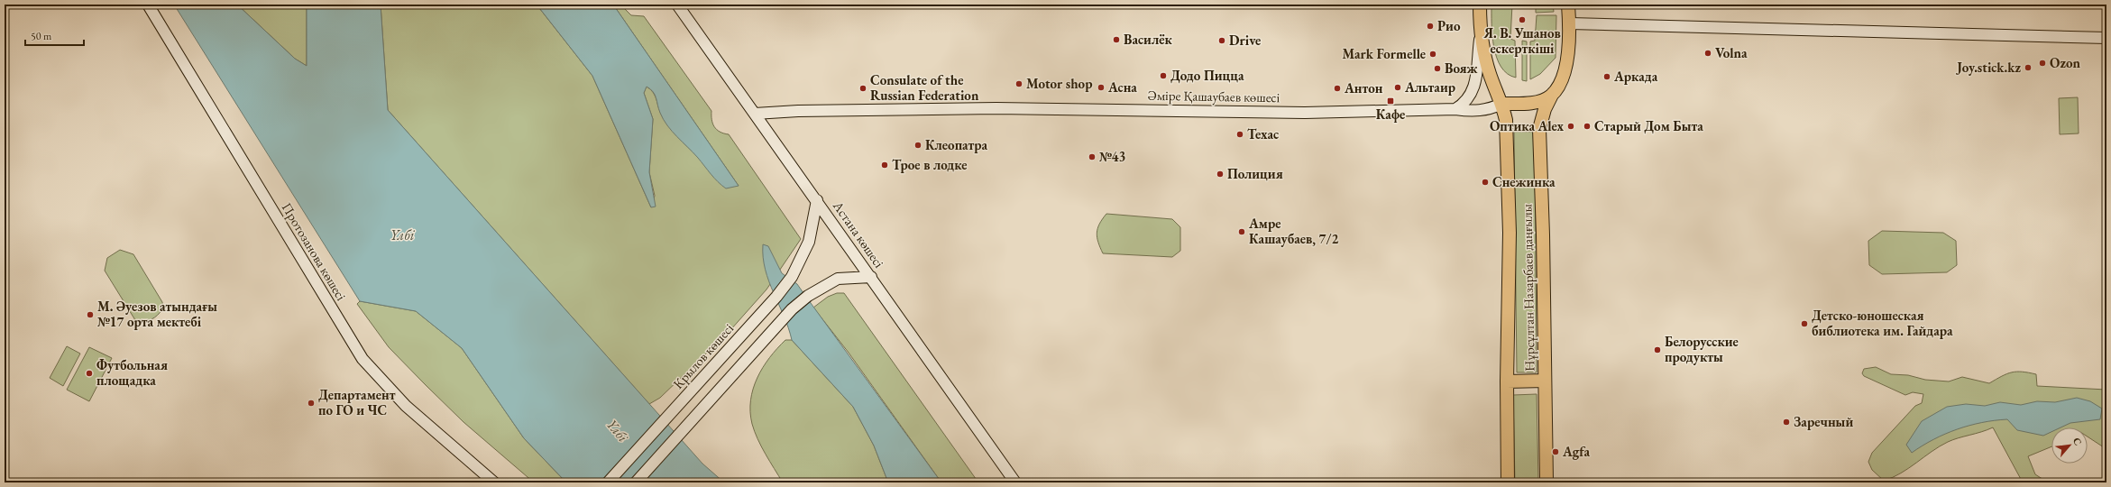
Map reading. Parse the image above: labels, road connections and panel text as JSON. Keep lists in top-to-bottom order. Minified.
{"streets":{"main road":["Әміре Қашаубаев көшесі","Астана көшесі","Протозанова көшесі","Нұрсұлтан Назарбаев даңғылы","Крылов көшесі"]},"crossings":[["Әміре Қашаубаев көшесі","Астана көшесі"],["Әміре Қашаубаев көшесі","Нұрсұлтан Назарбаев даңғылы"],["Астана көшесі","Крылов көшесі"]],"water":["Үлбі"],"places":{"other":["Я. В. Ушанов ескерткіші","Рио","Василёк","Drive","Volna","Mark Formelle","Ozon","Joy.stick.kz","Вояж","Додо Пицца","Аркада","Motor shop","Асна","Альтаир","Consulate of the Russian Federation","Антон","Оптика Alex","Старый Дом Быта","Техас","Клеопатра","№43","Трое в лодке","Полиция","Снежинка","Амре Кашаубаев, 7/2","М. Әуезов атындағы №17 орта мектебі","Детско-юношеская библиотека им. Гайдара","Белорусские продукты","Футбольная площадка","Департамент по ГО и ЧС","Заречный","Agfa"],"transit":["Кафе"]},"scale_bar":"50 m","north":"top right"}
